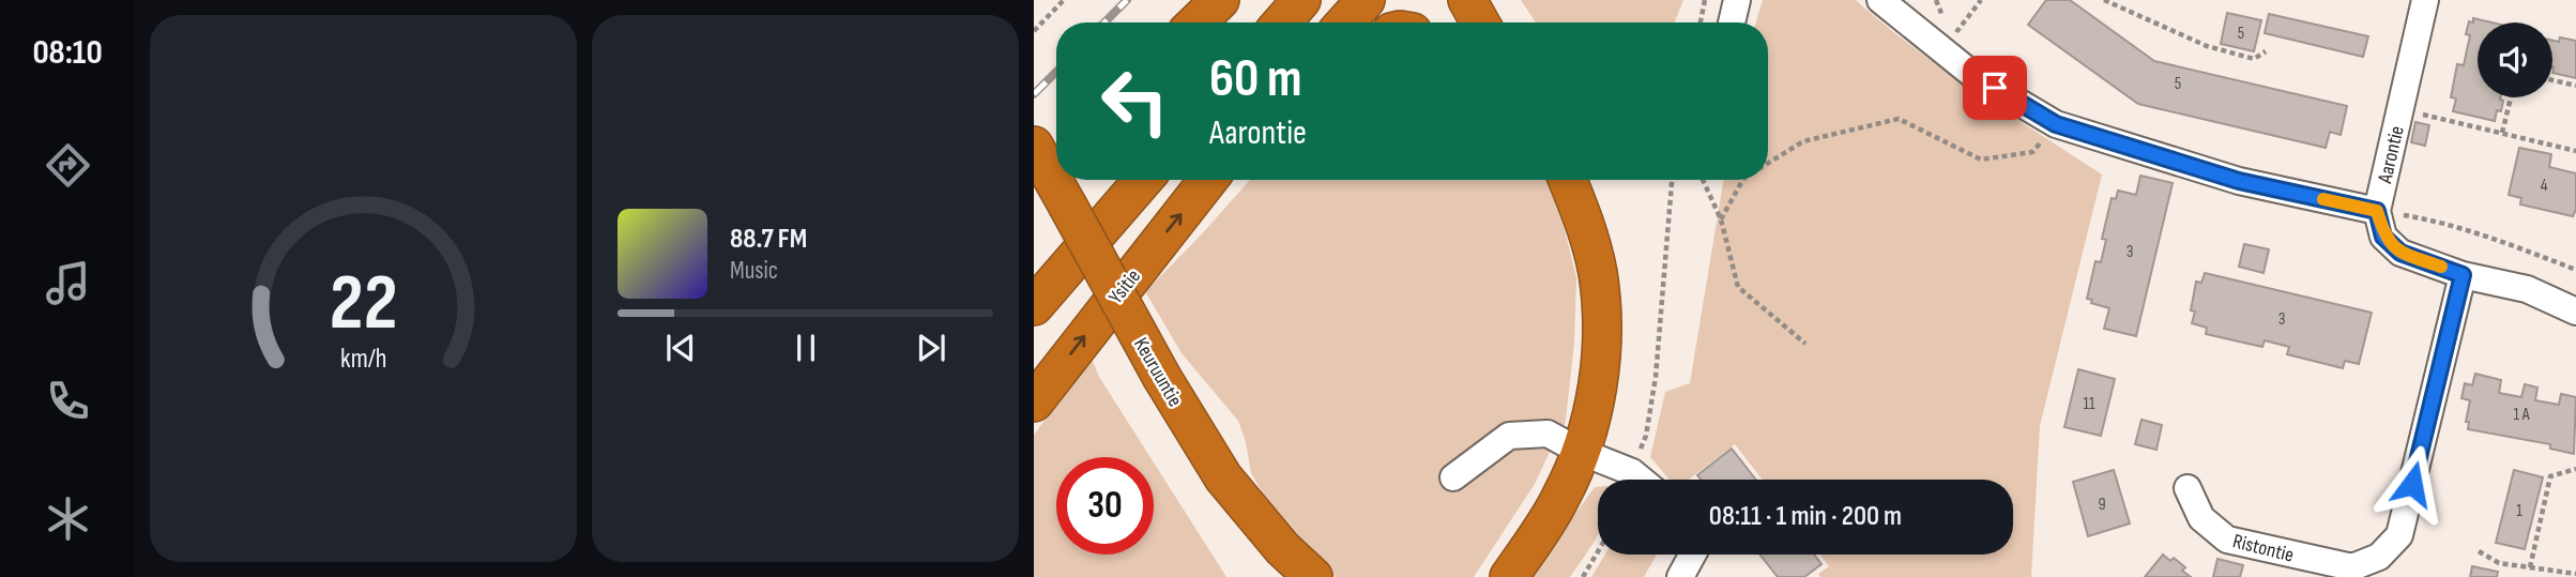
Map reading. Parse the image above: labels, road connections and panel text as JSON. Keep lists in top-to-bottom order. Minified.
{"streets":{"highway":["Ysitie","Keuruuntie"],"street":["Aarontie","Ristontie"]},"crossings":[["Aarontie","Ristontie"]],"house_numbers":["5","5","4","3","3","11","1 A","9","1"],"page":{"tabs":"08:10","turn":["60 m","Aarontie"],"song":["88.7 FM","Music"],"limit":"30","trip":"08:11 · 1 min · 200 m","gauge":["22","km/h"]}}
